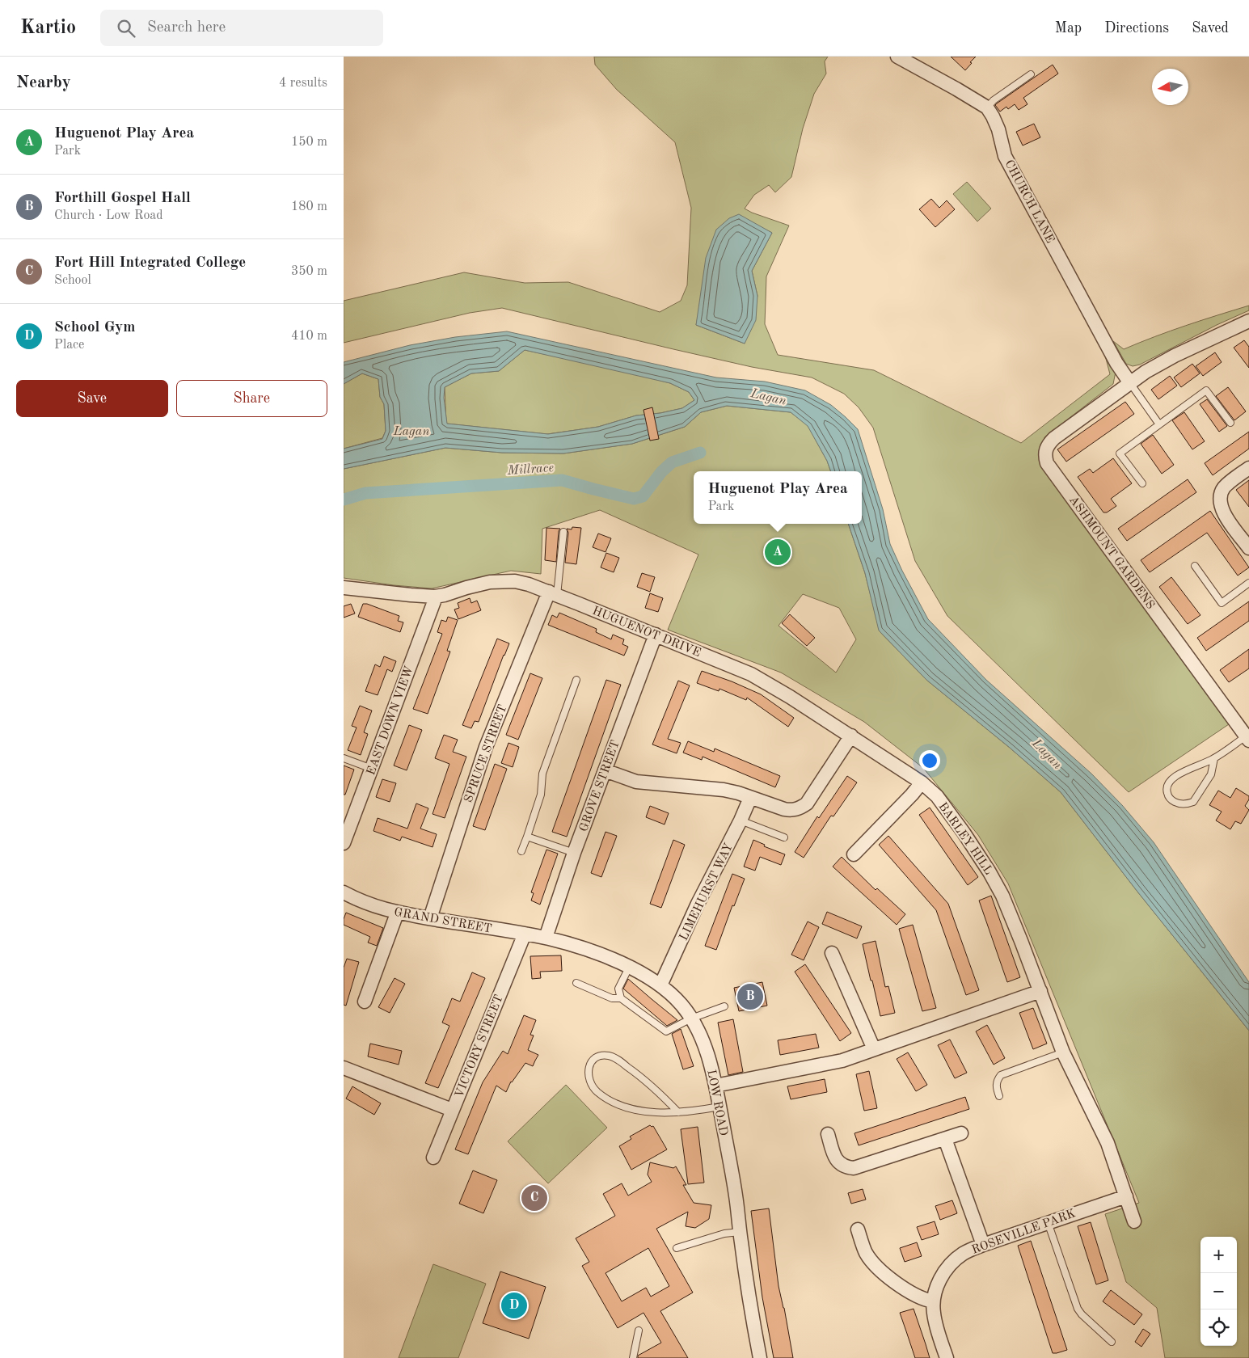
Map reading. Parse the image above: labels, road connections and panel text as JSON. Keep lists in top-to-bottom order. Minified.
{"streets":{"street":["CHURCH LANE","ASHMOUNT GARDENS","HUGUENOT DRIVE","EAST DOWN VIEW","SPRUCE STREET","GROVE STREET","BARLEY HILL","LIMEHURST WAY","GRAND STREET","VICTORY STREET","LOW ROAD","ROSEVILLE PARK"]},"crossings":[["CHURCH LANE","ASHMOUNT GARDENS"],["HUGUENOT DRIVE","EAST DOWN VIEW"],["HUGUENOT DRIVE","SPRUCE STREET"],["HUGUENOT DRIVE","GROVE STREET"],["HUGUENOT DRIVE","BARLEY HILL"],["SPRUCE STREET","GRAND STREET"],["GROVE STREET","GRAND STREET"],["GROVE STREET","LOW ROAD"],["LIMEHURST WAY","LOW ROAD"],["GRAND STREET","VICTORY STREET"],["GRAND STREET","LOW ROAD"]],"water":["Lagan","Millrace"],"north":"left","page":{"header":"Kartio","search":"Search here","nav":["Map","Directions","Saved"],"heading":["Nearby","4 results"],"list":[{"mark":"A","name":"Huguenot Play Area","note":"Park","value":"150 m"},{"mark":"B","name":"Forthill Gospel Hall","note":"Church · Low Road","value":"180 m"},{"mark":"C","name":"Fort Hill Integrated College","note":"School","value":"350 m"},{"mark":"D","name":"School Gym","note":"Place","value":"410 m"}],"buttons":["Save","Share"],"popup":["Huguenot Play Area","Park"],"pins":["A","B","C","D"],"map_buttons":["+","−"]}}
